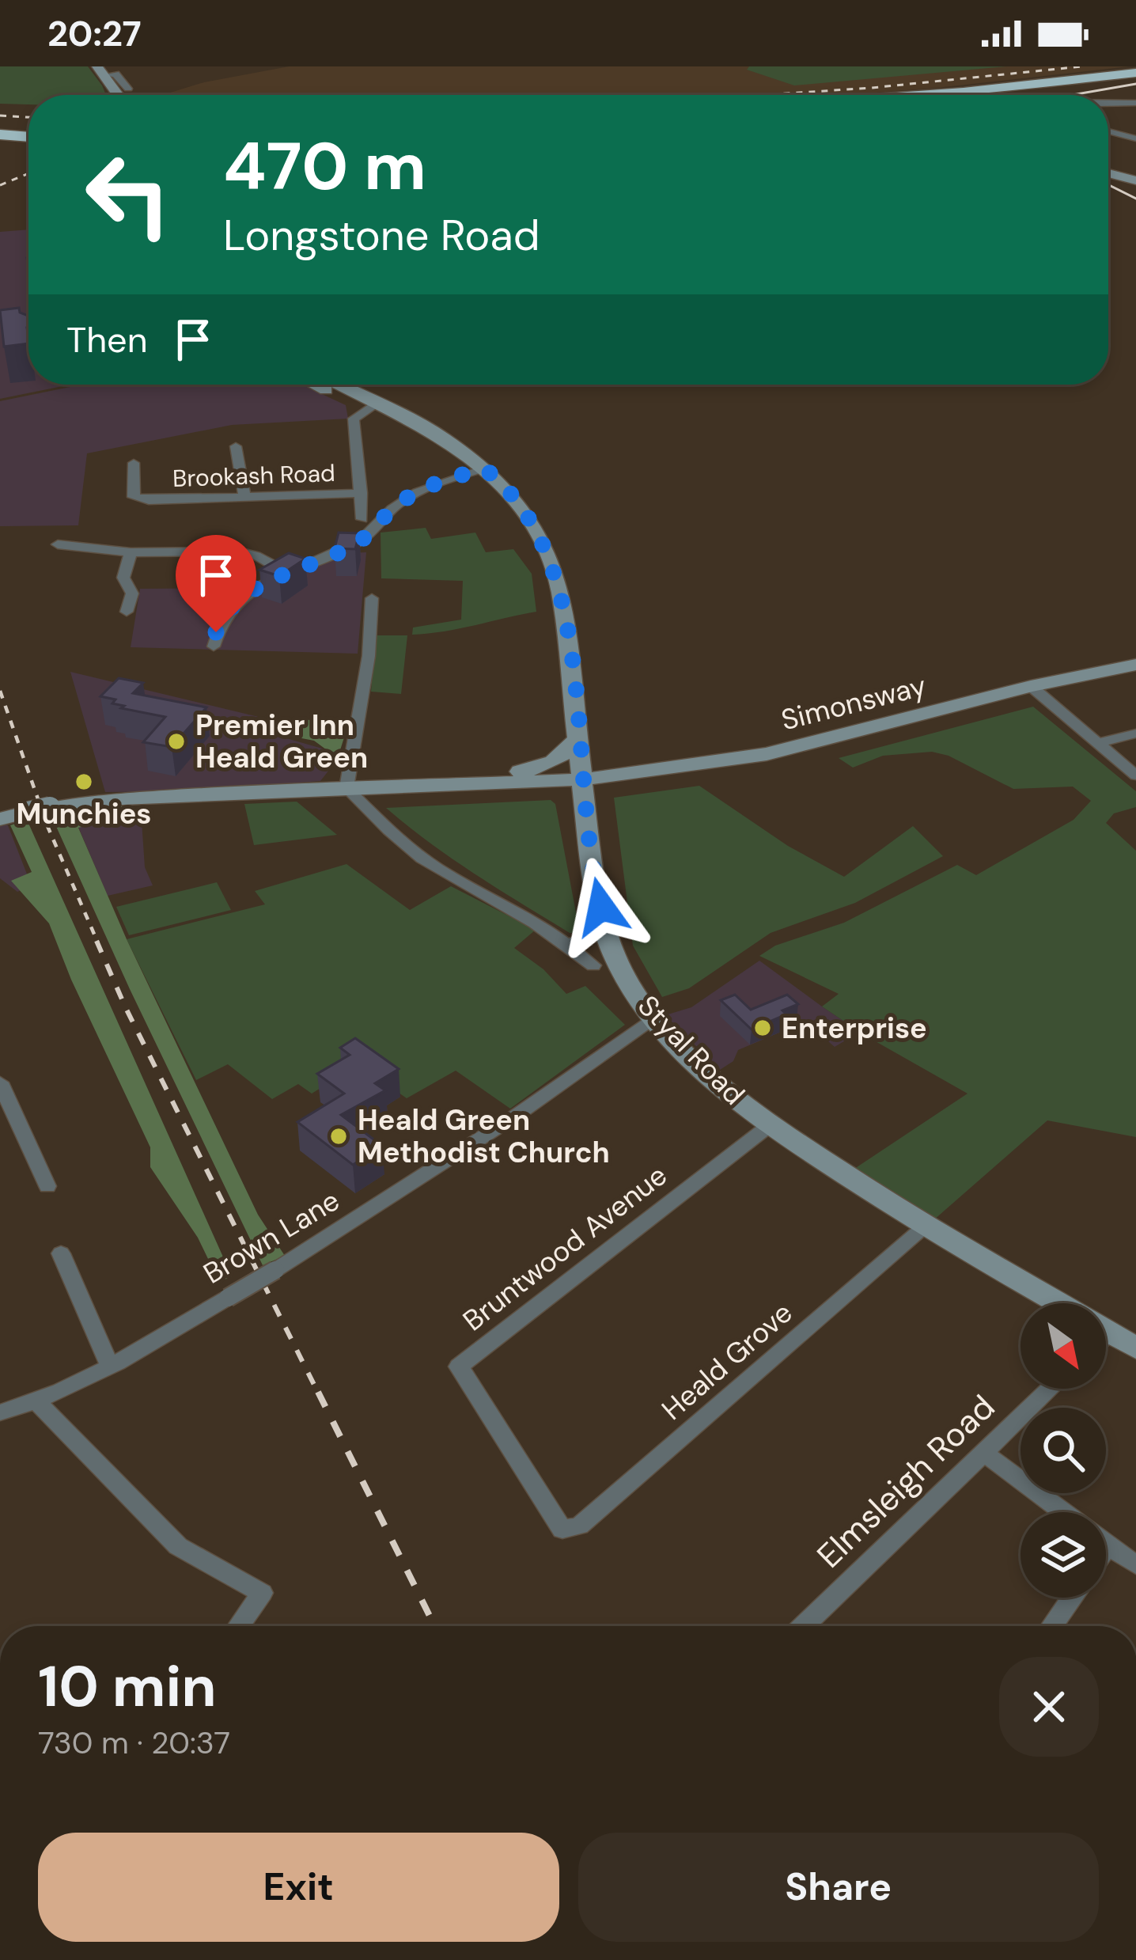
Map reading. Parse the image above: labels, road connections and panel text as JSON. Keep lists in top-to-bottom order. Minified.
{"streets":{"main road":["Simonsway","Styal Road"],"street":["Brookash Road","Brown Lane","Bruntwood Avenue","Heald Grove","Elmsleigh Road"]},"crossings":[["Simonsway","Styal Road"],["Styal Road","Brown Lane"],["Styal Road","Bruntwood Avenue"],["Styal Road","Heald Grove"],["Bruntwood Avenue","Heald Grove"]],"places":["Premier Inn Heald Green","Munchies","Enterprise","Heald Green Methodist Church"],"north":"bottom right","page":{"status":"20:27","turn":["470 m","Longstone Road"],"then":"Then","heading":["10 min","730 m · 20:37"],"buttons":["Exit","Share"]}}
